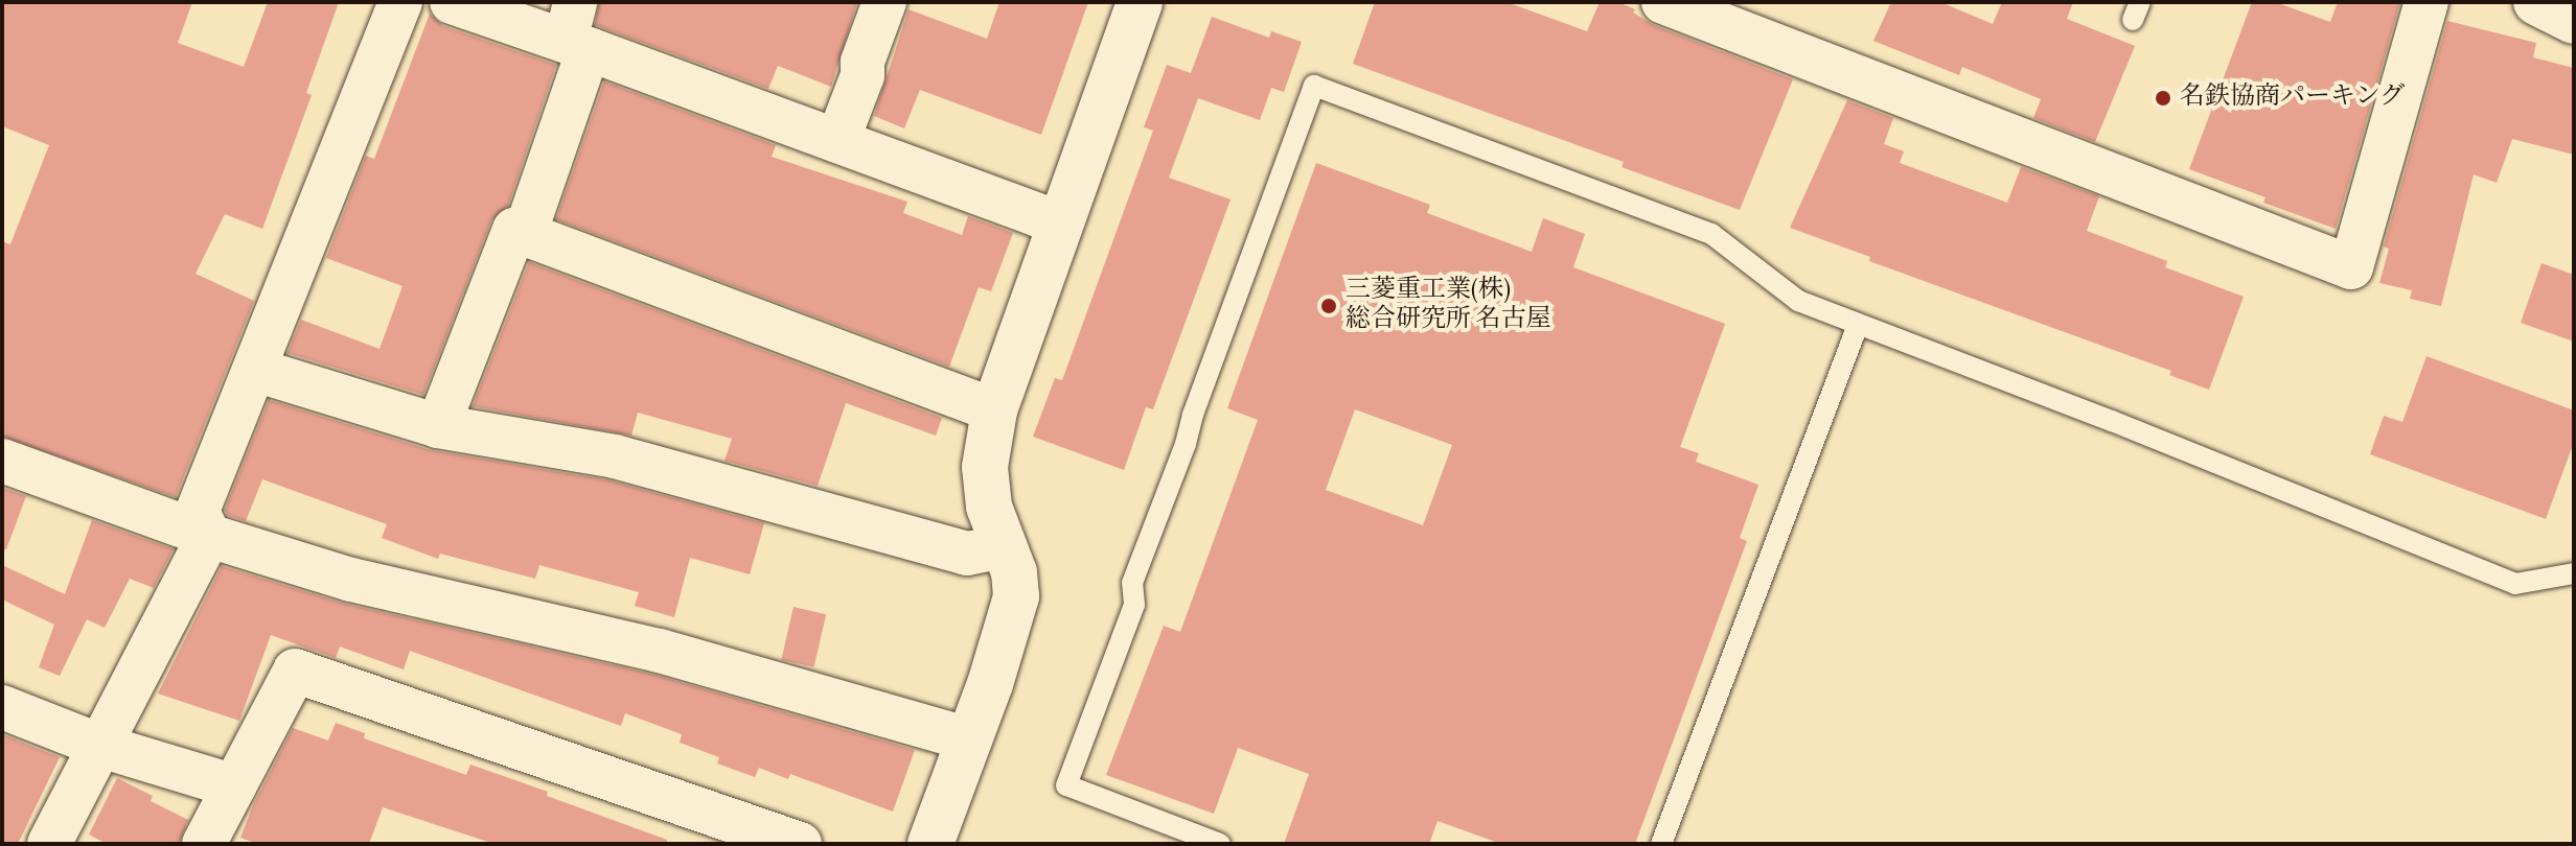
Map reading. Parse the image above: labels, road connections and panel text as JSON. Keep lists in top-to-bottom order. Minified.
{"places":["名鉄協商パーキング","三菱重工業(株) 総合研究所 名古屋"]}
